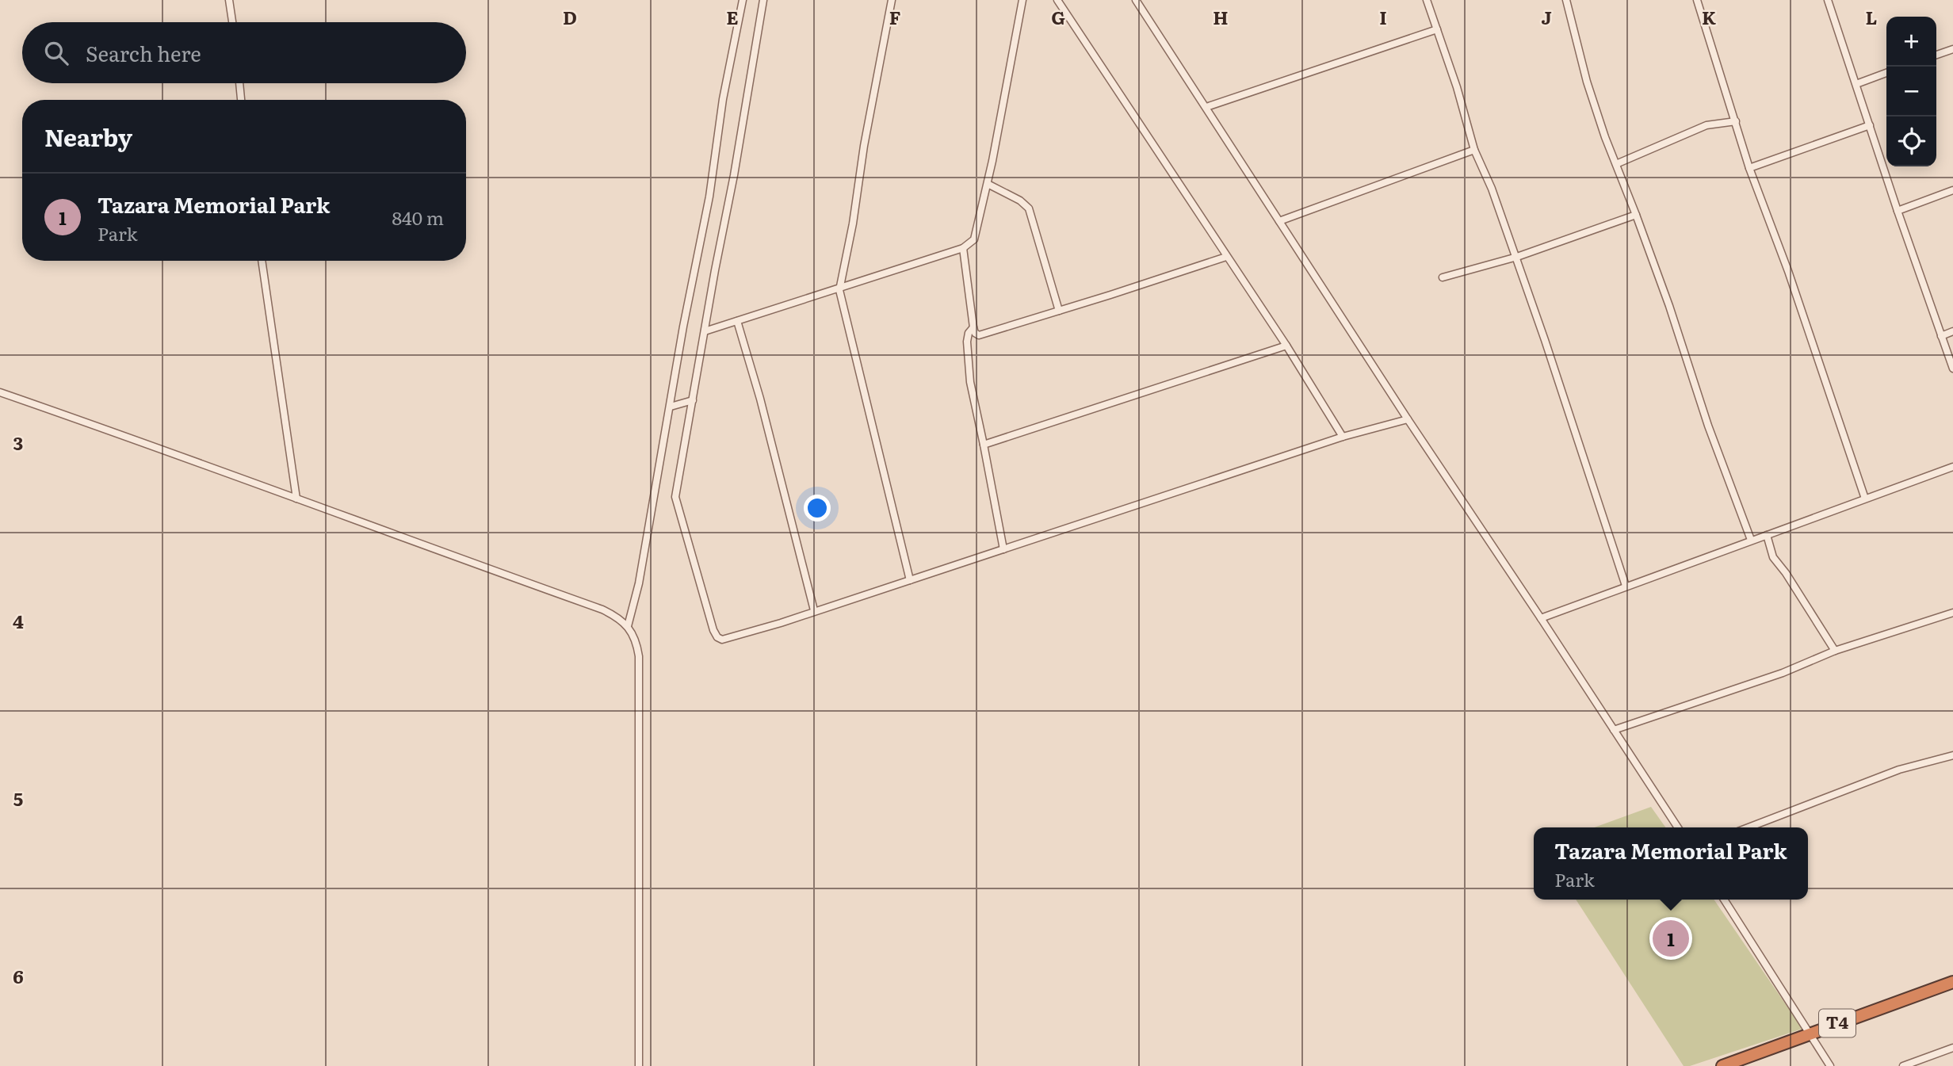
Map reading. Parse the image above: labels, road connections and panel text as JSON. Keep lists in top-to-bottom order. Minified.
{"streets":{"highway":["T4"]},"page":{"map_buttons":["+","−"],"search":"Search here","heading":"Nearby","list":[{"mark":"1","name":"Tazara Memorial Park","note":"Park","value":"840 m"}],"popup":["Tazara Memorial Park","Park"],"pins":"1"},"grid":{"columns":["D","E","F","G","H","I","J","K","L"],"rows":["3","4","5","6"]}}
